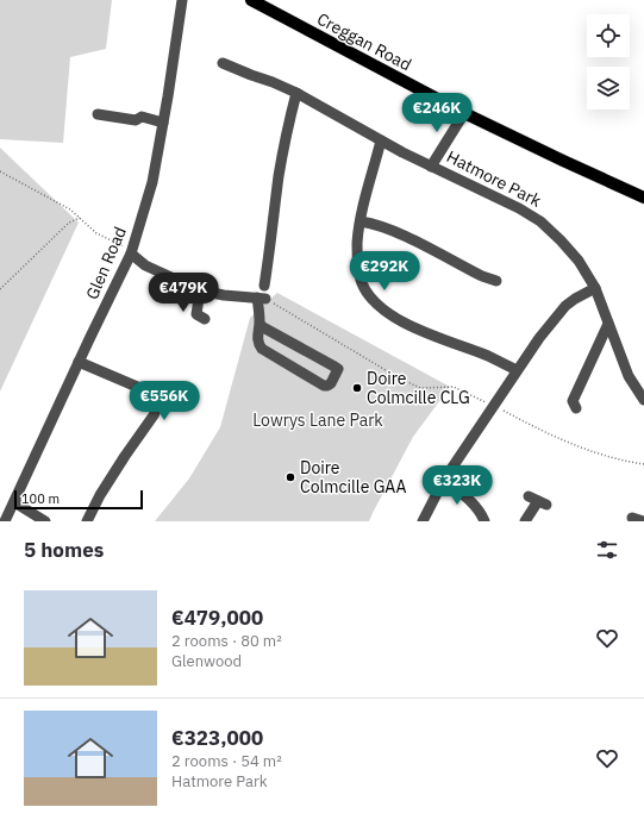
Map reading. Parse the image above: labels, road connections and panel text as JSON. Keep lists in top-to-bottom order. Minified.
{"streets":{"main road":["Creggan Road"],"street":["Hatmore Park","Glen Road"]},"crossings":[["Creggan Road","Hatmore Park"]],"parks":["Lowrys Lane Park"],"places":["Doire Colmcille CLG","Doire Colmcille GAA"],"scale_bar":"100 m","page":{"price":["€246K","€292K","€479K","€556K","€323K"],"scale":"100 m","heading":"5 homes","list":[{"name":"€479,000","note":"2 rooms · 80 m² · Glenwood"},{"name":"€323,000","note":"2 rooms · 54 m² · Hatmore Park"}]}}
